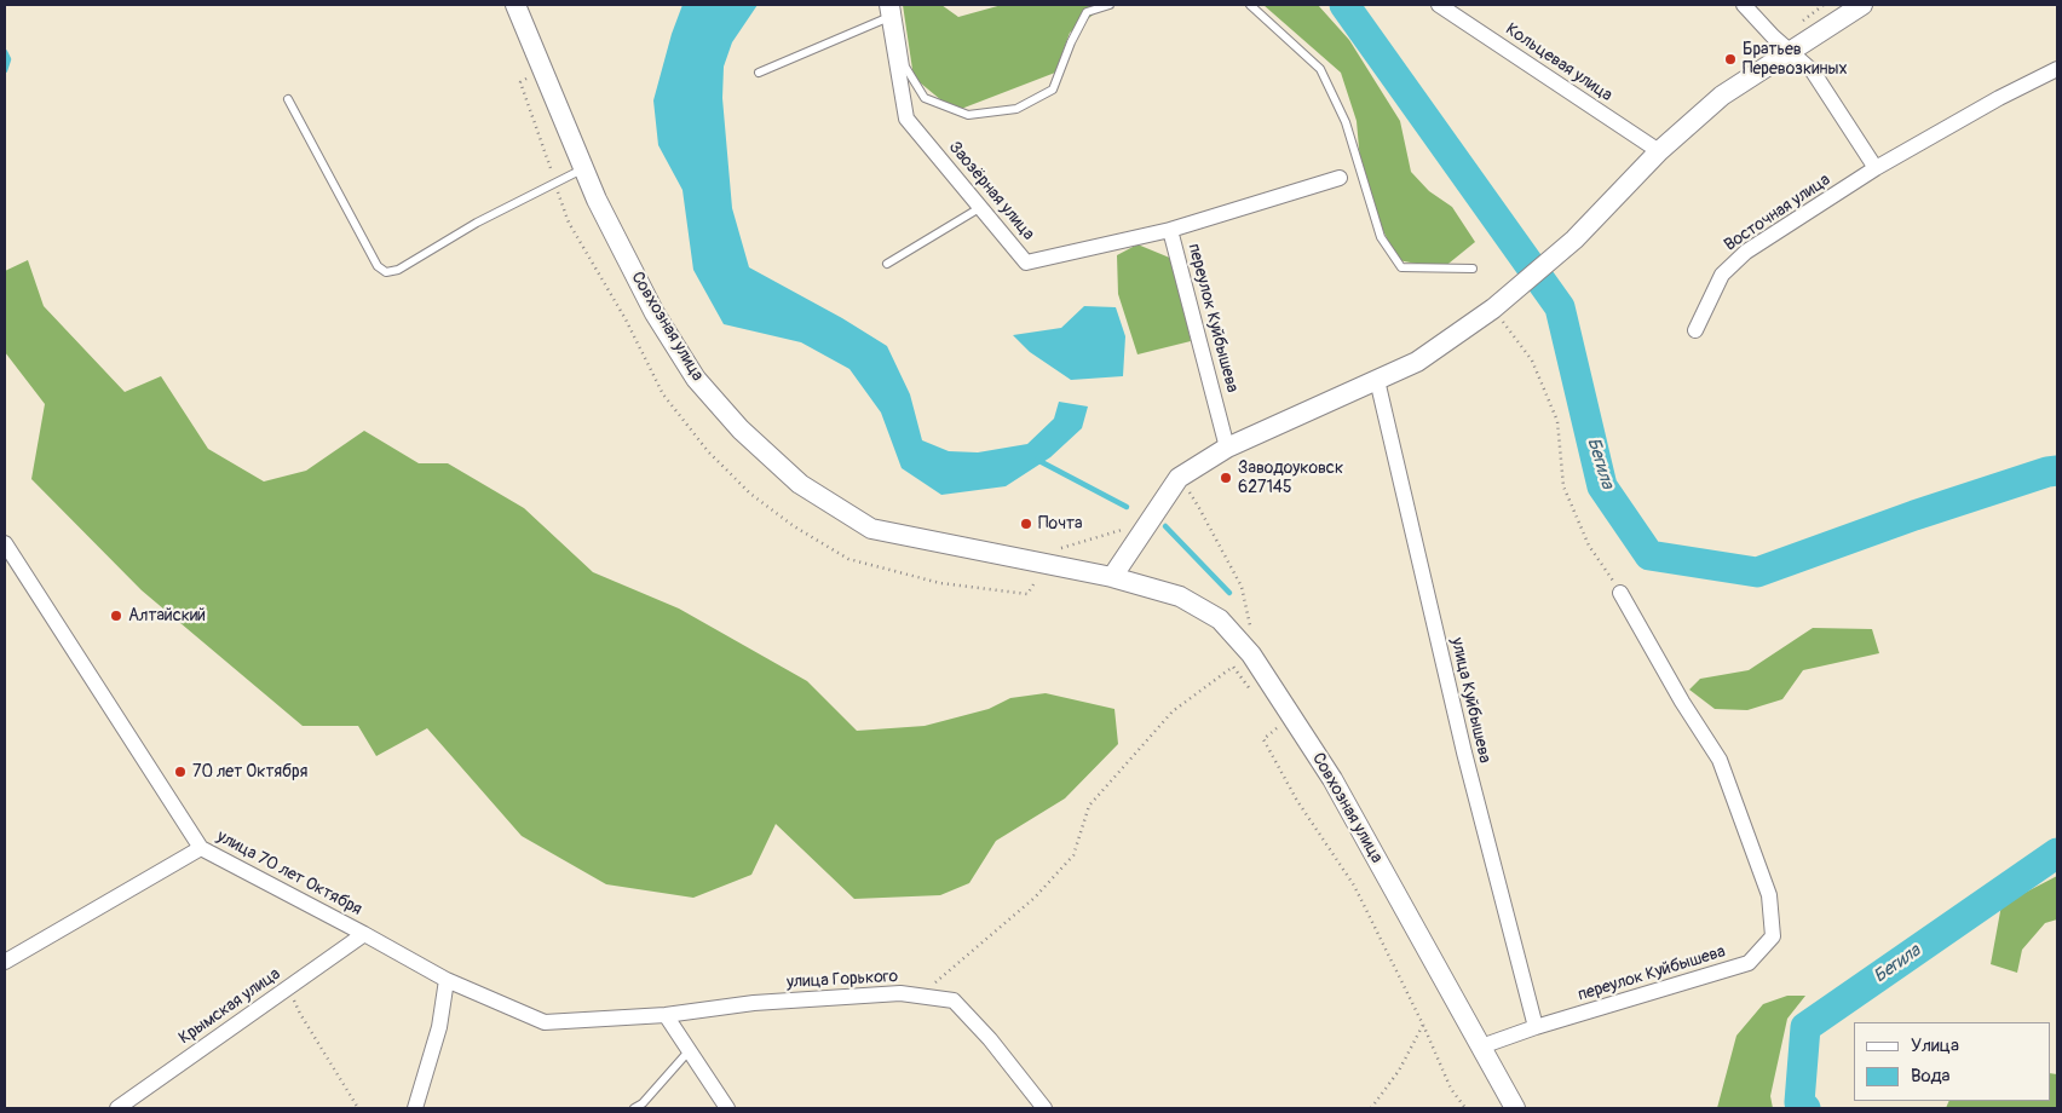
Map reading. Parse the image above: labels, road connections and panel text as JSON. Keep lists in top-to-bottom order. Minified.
{"streets":{"street":["Кольцевая улица","Заозёрная улица","Восточная улица","переулок Куйбышева","Совхозная улица","улица Куйбышева","улица 70 лет Октября","улица Горького","Крымская улица"]},"crossings":[["Заозёрная улица","переулок Куйбышева"],["переулок Куйбышева","Совхозная улица"],["переулок Куйбышева","улица Куйбышева"],["улица 70 лет Октября","улица Горького"],["улица 70 лет Октября","Крымская улица"]],"water":["Бегила"],"places":["Братьев Перевозкиных","Заводоуковск 627145","Почта","Алтайский","70 лет Октября"],"legend":["Улица","Вода"]}
